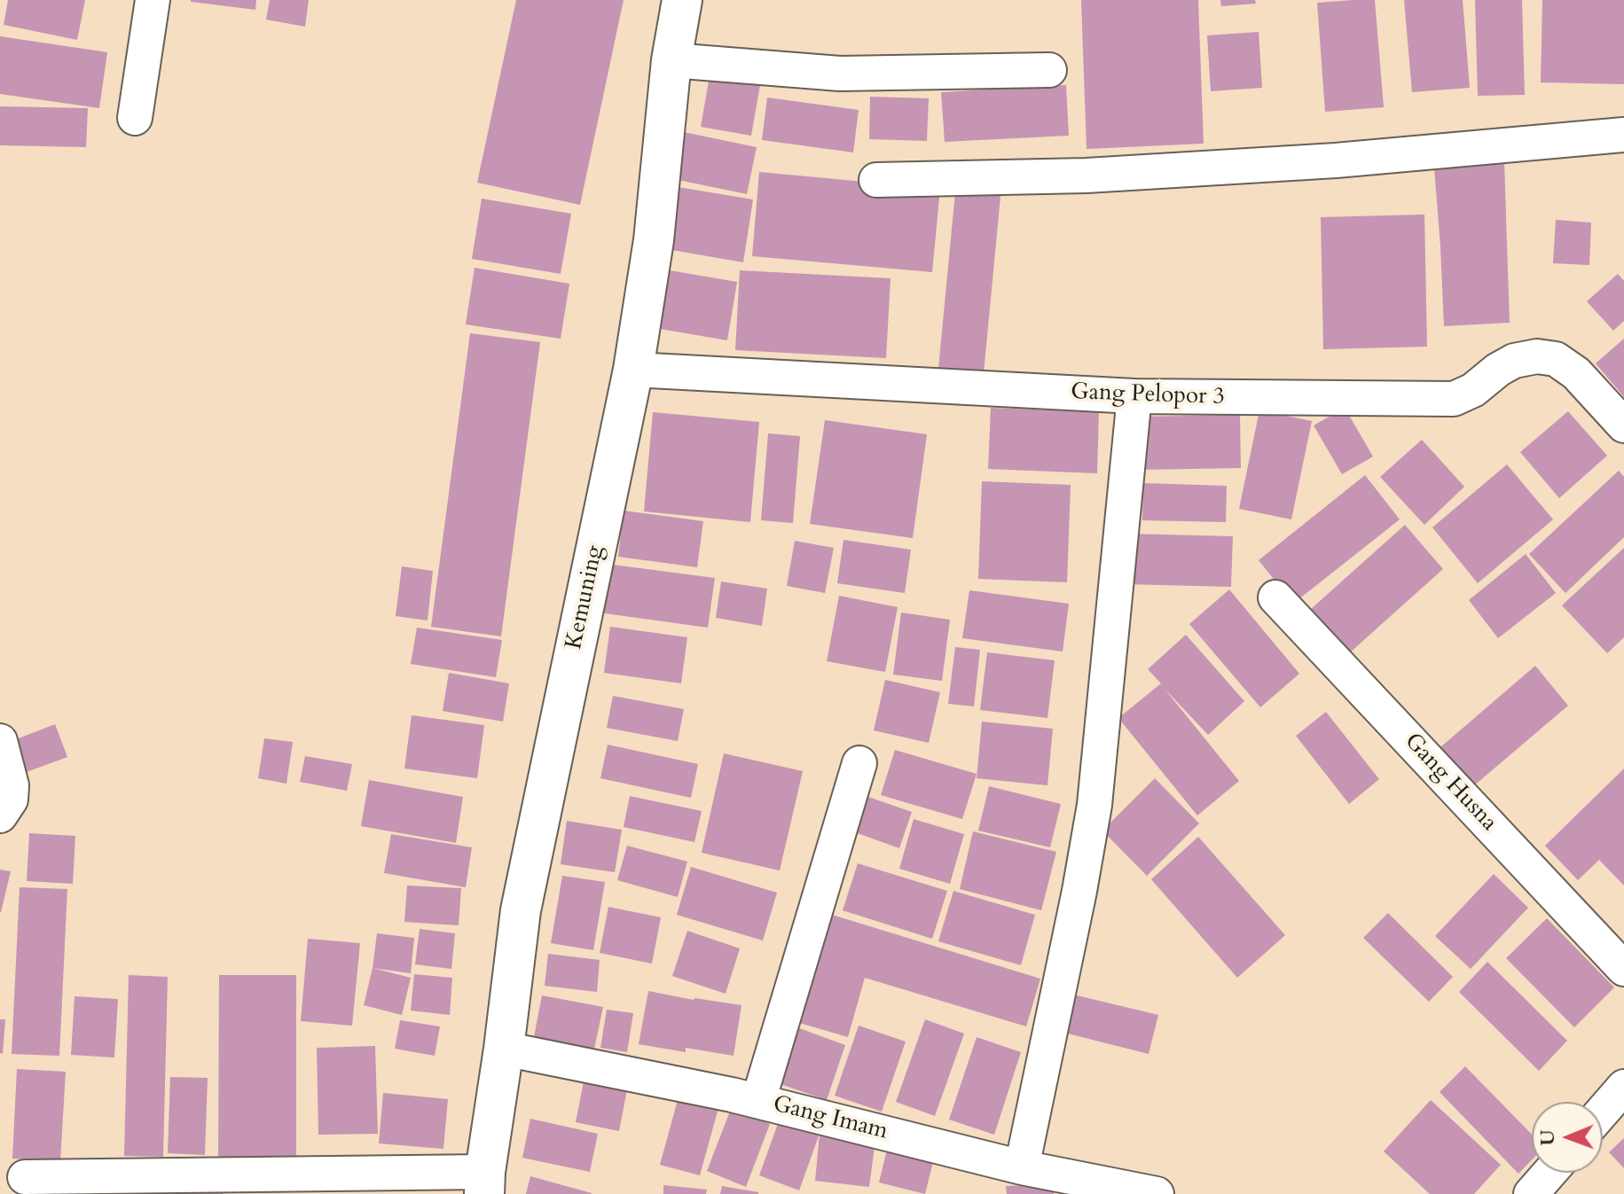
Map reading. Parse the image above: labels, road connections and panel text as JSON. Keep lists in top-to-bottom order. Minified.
{"streets":{"street":["Gang Pelopor 3","Kemuning","Gang Husna","Gang Imam"]},"crossings":[["Gang Pelopor 3","Kemuning"],["Kemuning","Gang Imam"]],"north":"left"}
